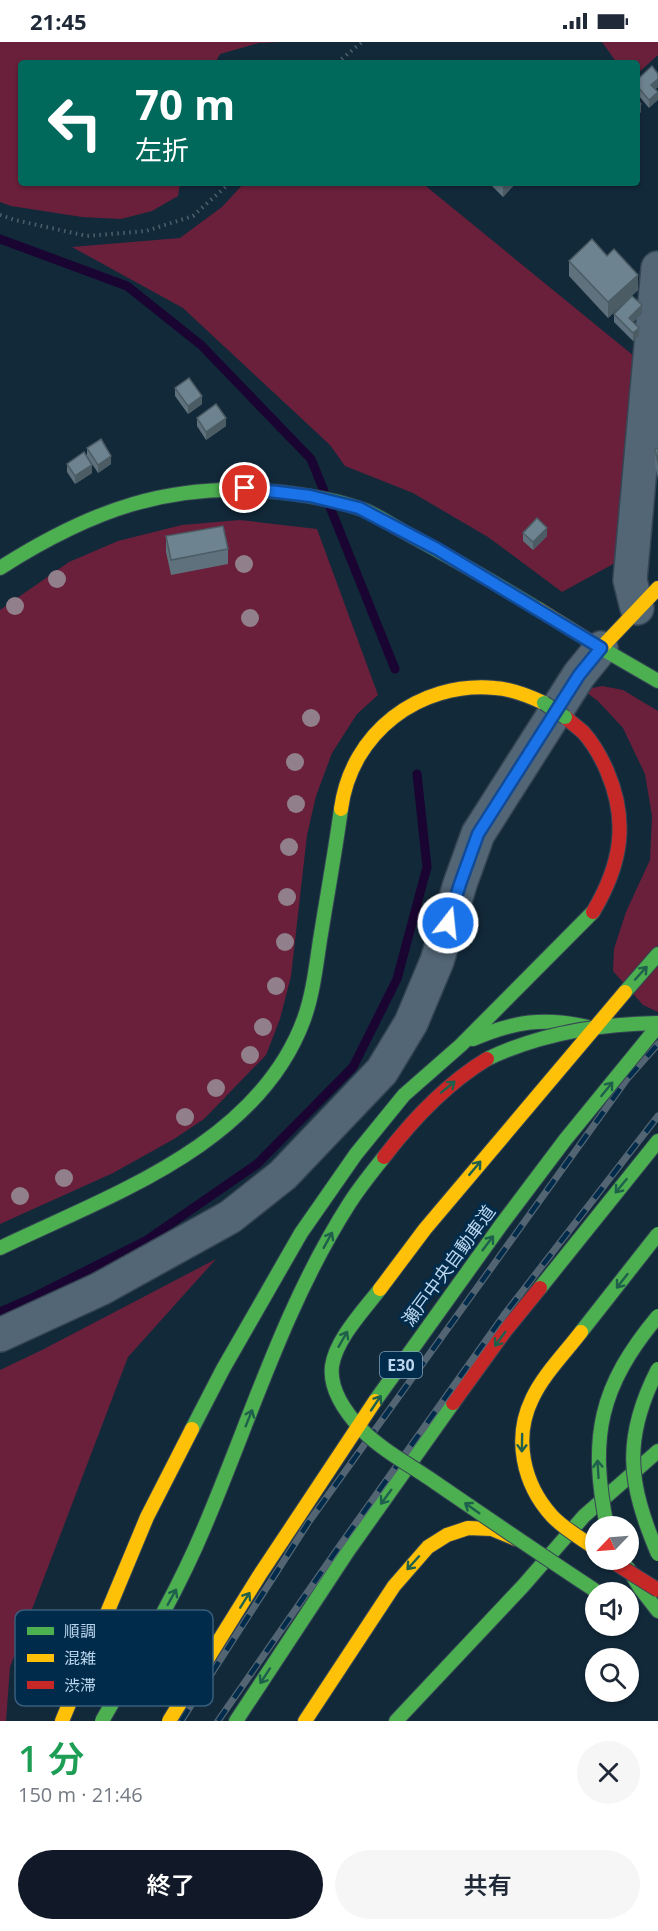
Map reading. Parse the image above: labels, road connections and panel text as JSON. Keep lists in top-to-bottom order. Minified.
{"streets":{"main road":["瀬戸中央自動車道","E30"]},"legend":["順調","混雑","渋滞"],"north":"bottom left","page":{"status":"21:45","turn":["70 m","左折"],"heading":["1 分","150 m · 21:46"],"buttons":["終了","共有"]}}
